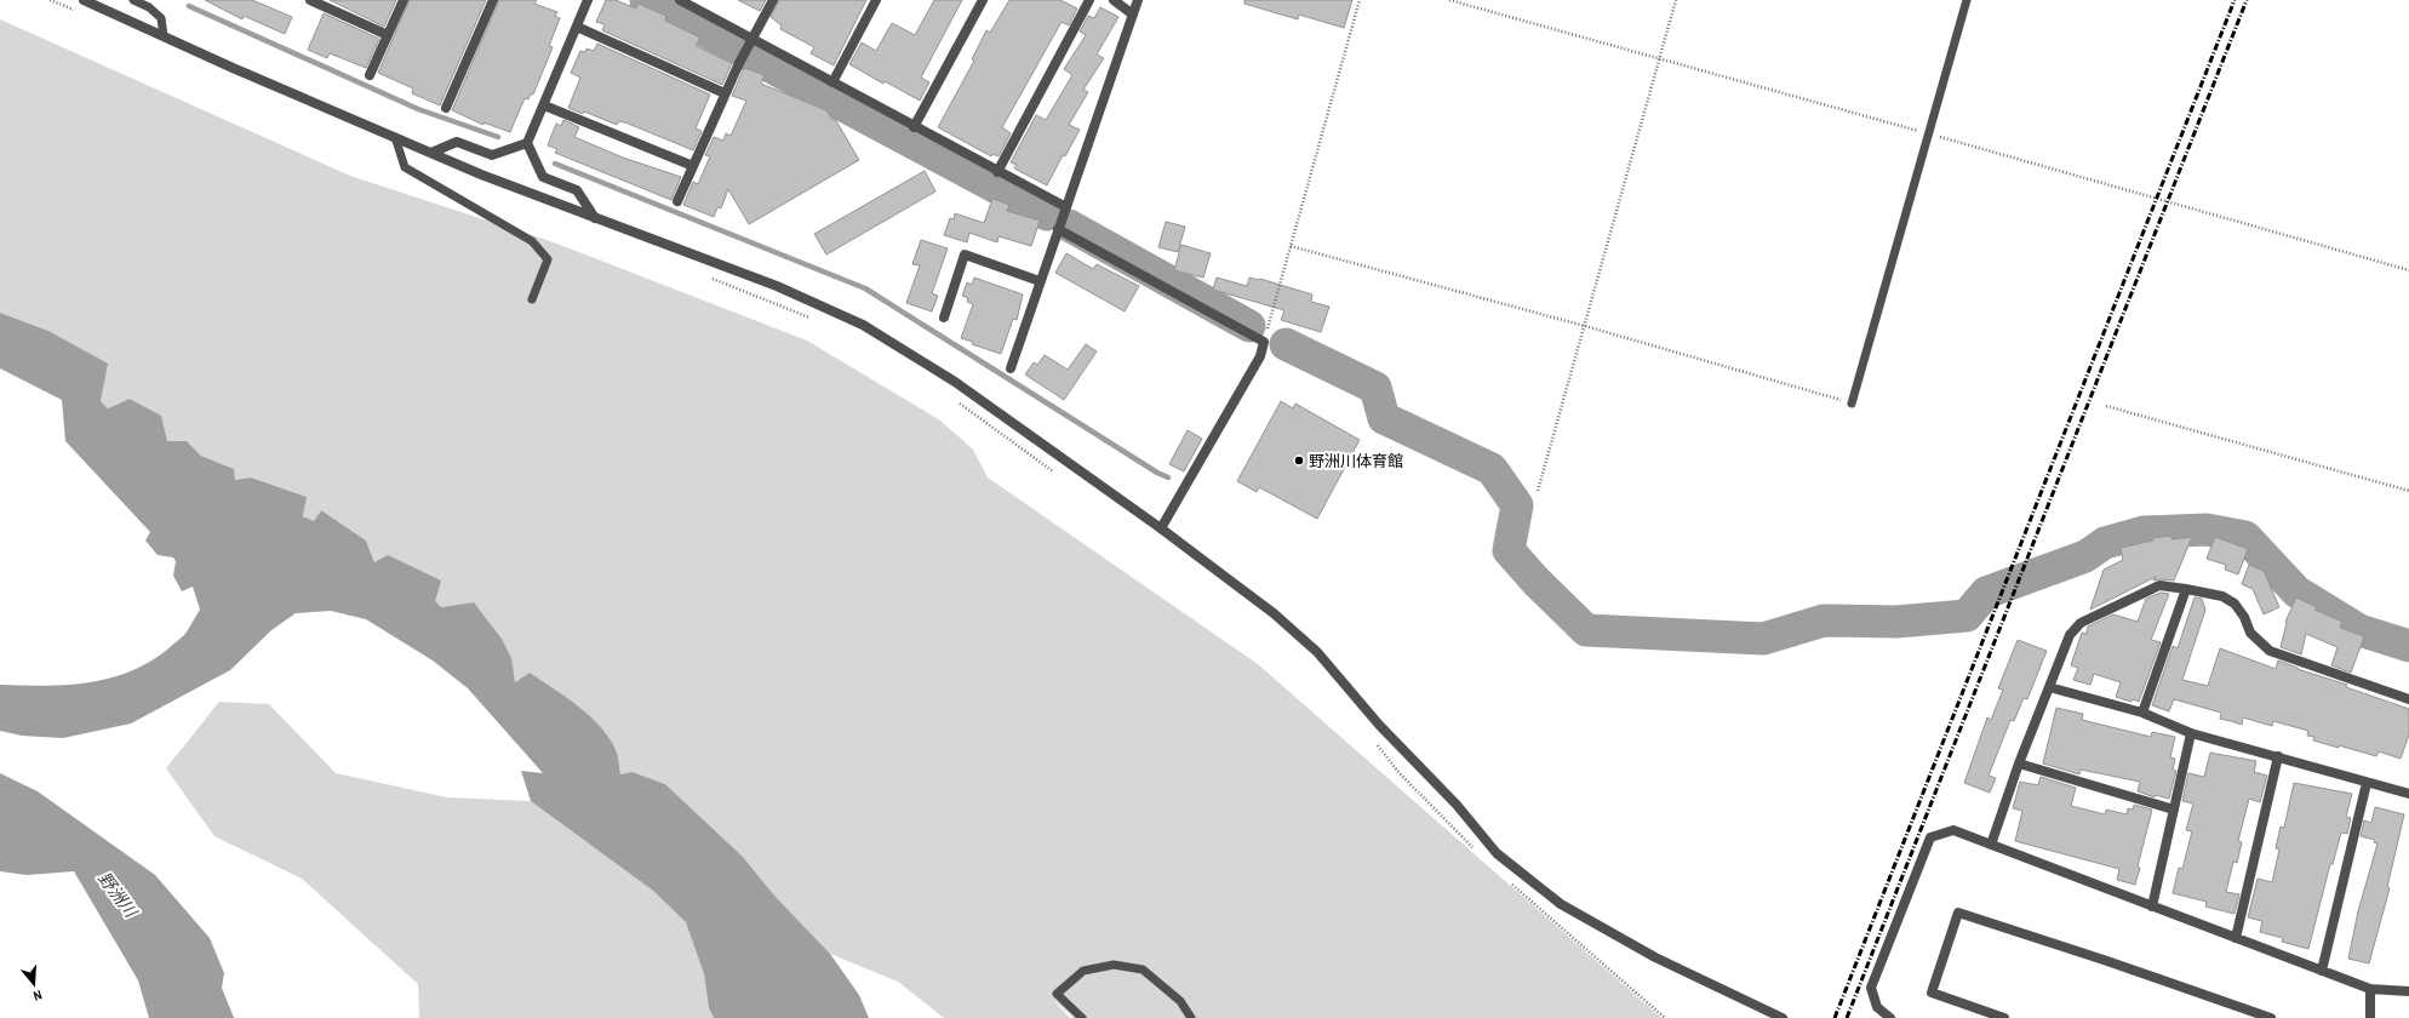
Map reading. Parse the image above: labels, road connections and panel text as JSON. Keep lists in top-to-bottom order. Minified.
{"water":["野洲川"],"places":["野洲川体育館"],"north":"bottom"}
